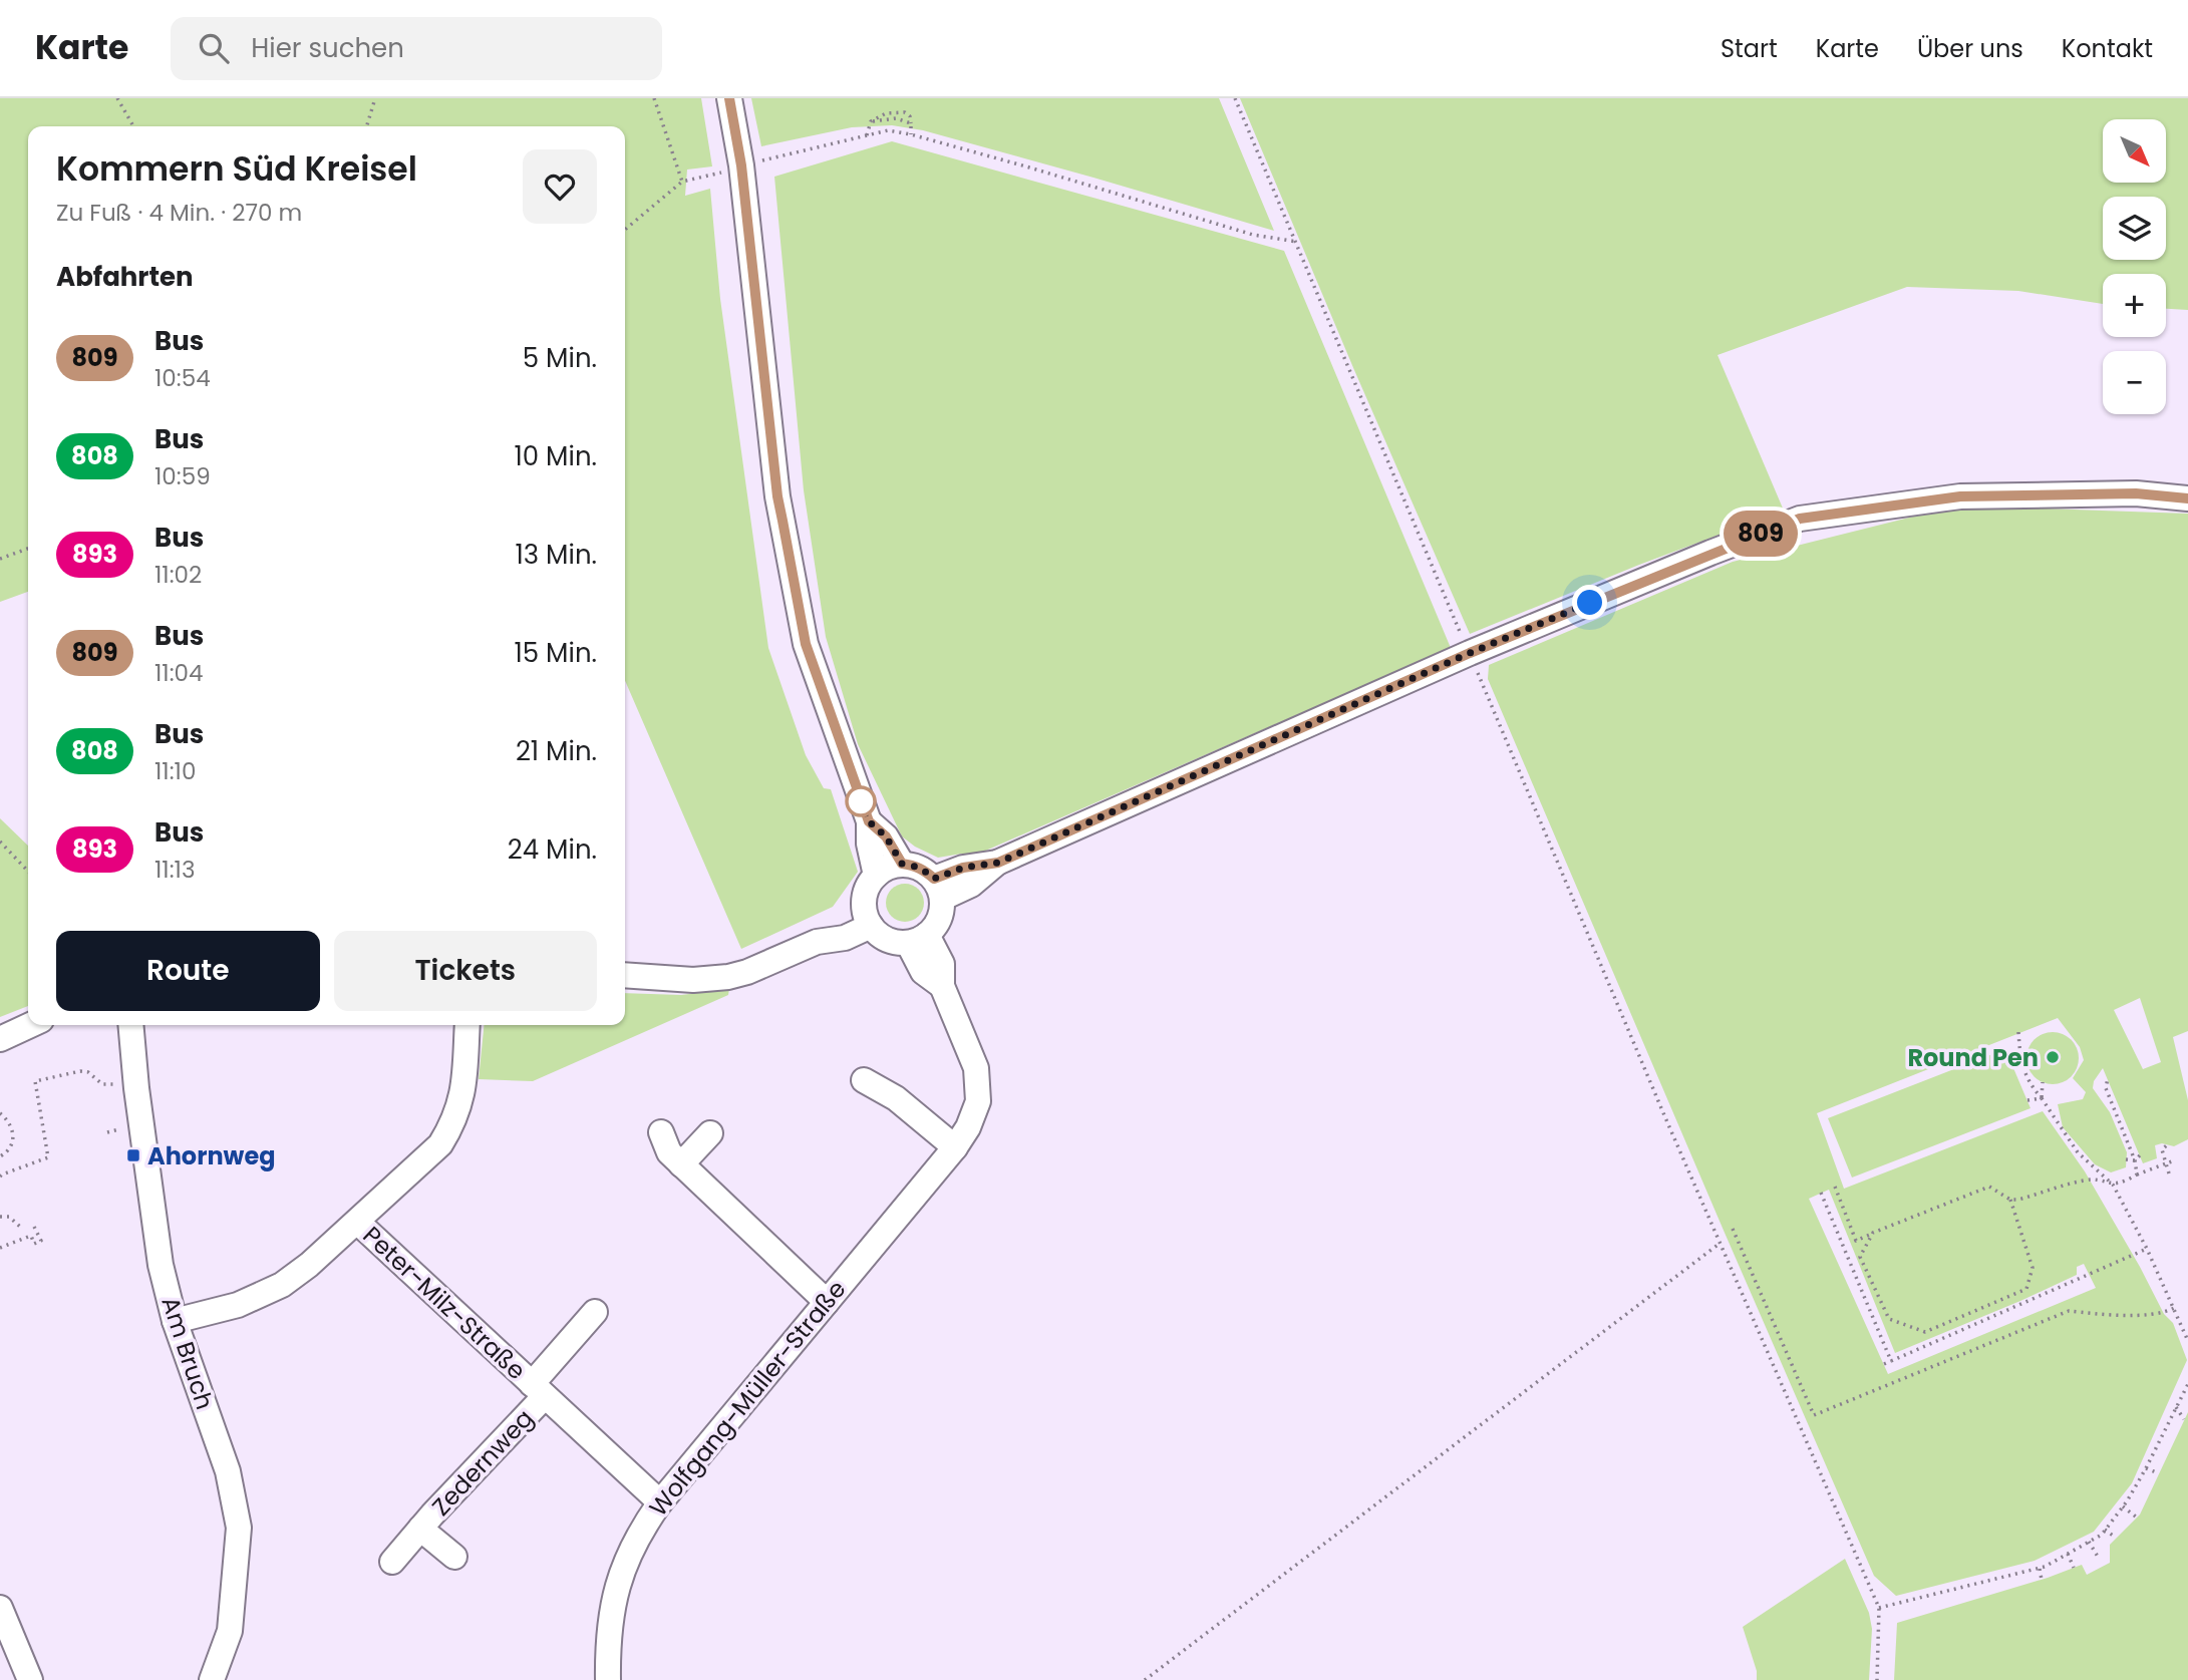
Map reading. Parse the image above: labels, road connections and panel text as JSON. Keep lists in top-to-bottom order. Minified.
{"streets":{"street":["Peter-Milz-Straße","Am Bruch","Wolfgang-Müller-Straße","Zedernweg"]},"crossings":[["Peter-Milz-Straße","Wolfgang-Müller-Straße"],["Peter-Milz-Straße","Zedernweg"]],"places":{"other":["Round Pen"],"transit":["Ahornweg"]},"lines":["bus line 809"],"north":"bottom right","page":{"header":"Karte","search":"Hier suchen","nav":["Start","Karte","Über uns","Kontakt"],"on_map":"809","map_buttons":["+","−"],"heading":[["Kommern Süd Kreisel","Zu Fuß · 4 Min. · 270 m"],"Abfahrten"],"list":[{"mark":"809","name":"Bus","note":"10:54","value":"5 Min."},{"mark":"808","name":"Bus","note":"10:59","value":"10 Min."},{"mark":"893","name":"Bus","note":"11:02","value":"13 Min."},{"mark":"809","name":"Bus","note":"11:04","value":"15 Min."},{"mark":"808","name":"Bus","note":"11:10","value":"21 Min."},{"mark":"893","name":"Bus","note":"11:13","value":"24 Min."}],"buttons":["Route","Tickets"]}}
